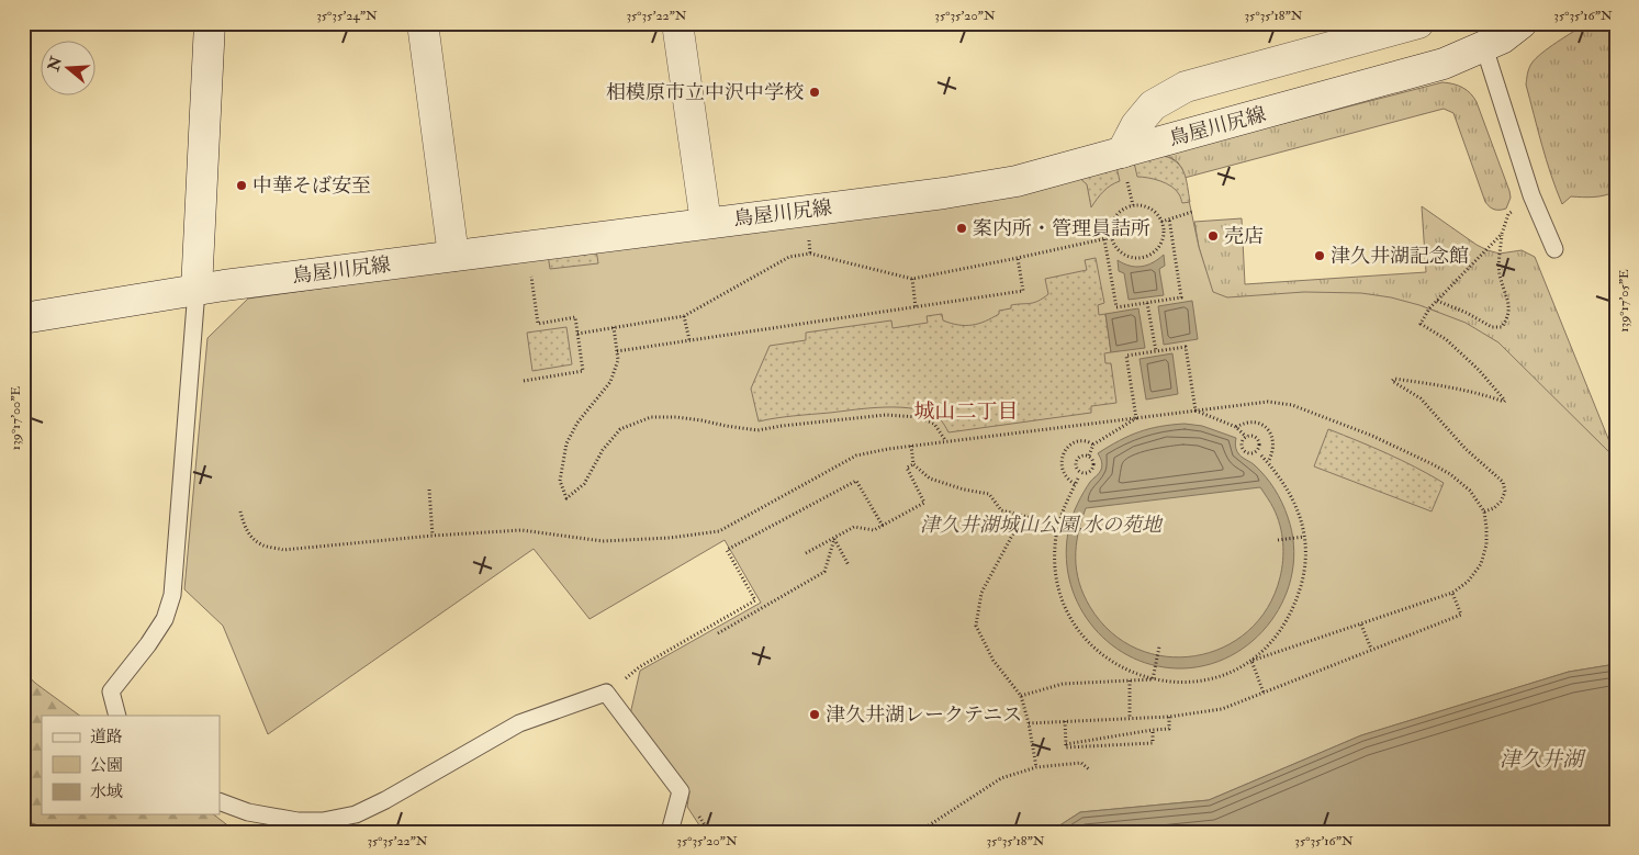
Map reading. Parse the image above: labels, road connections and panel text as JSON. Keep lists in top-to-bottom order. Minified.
{"streets":{"main road":["鳥屋川尻線"]},"districts":["城山二丁目"],"water":["津久井湖"],"parks":["津久井湖城山公園 水の苑地"],"places":["相模原市立中沢中学校","中華そば安至","案内所・管理員詰所","売店","津久井湖記念館","津久井湖レークテニス"],"legend":["道路","公園","水域"],"north":"left","coordinates":["35°35'24\"N","35°35'22\"N","35°35'20\"N","35°35'18\"N","35°35'16\"N","139°17'05\"E","139°17'00\"E"]}
